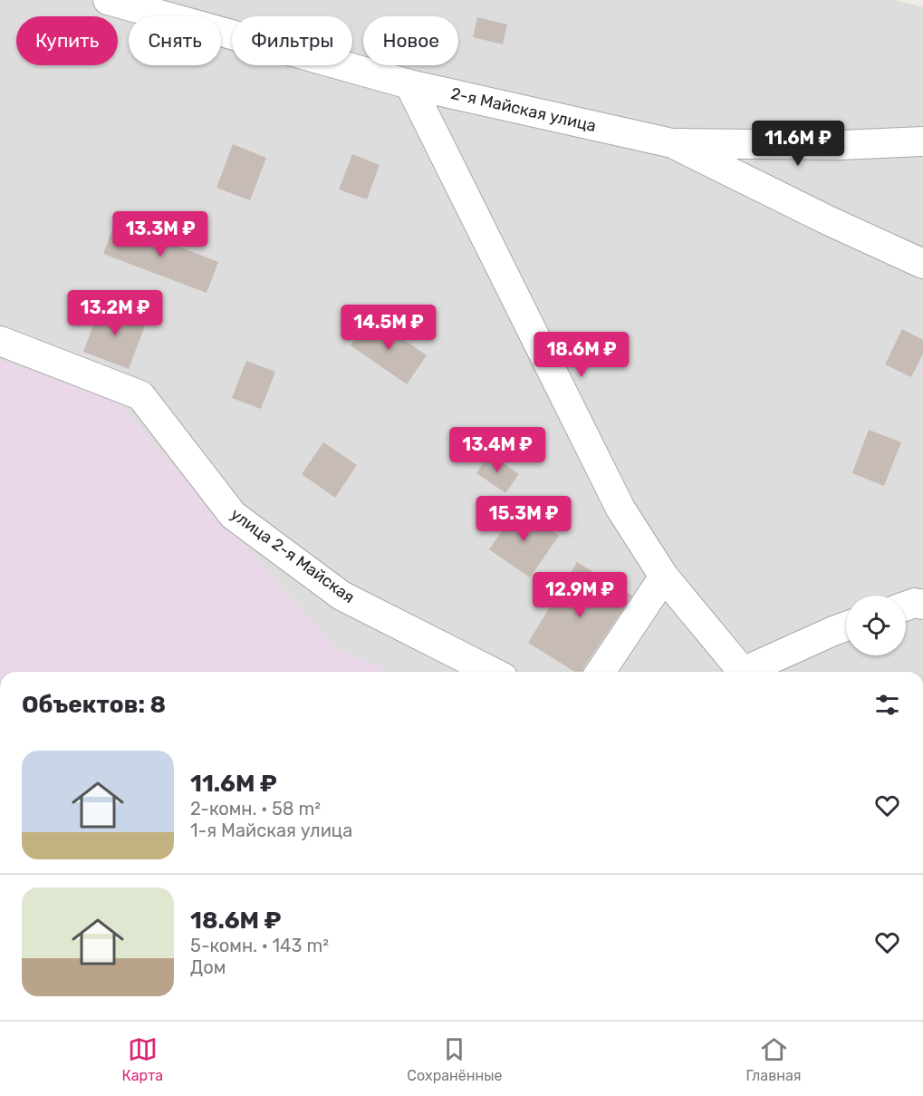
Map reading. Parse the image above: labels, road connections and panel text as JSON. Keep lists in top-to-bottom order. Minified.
{"streets":{"street":["2-я Майская улица","улица 2-я Майская"]},"page":{"chip":["Купить","Снять","Фильтры","Новое"],"price":["11.6M ₽","13.3M ₽","13.2M ₽","14.5M ₽","18.6M ₽","13.4M ₽","15.3M ₽","12.9M ₽"],"heading":"Объектов: 8","list":[{"name":"11.6M ₽","note":"2-комн. · 58 m² · 1-я Майская улица"},{"name":"18.6M ₽","note":"5-комн. · 143 m² · Дом"}],"tabs":["Карта","Сохранённые","Главная"]}}
